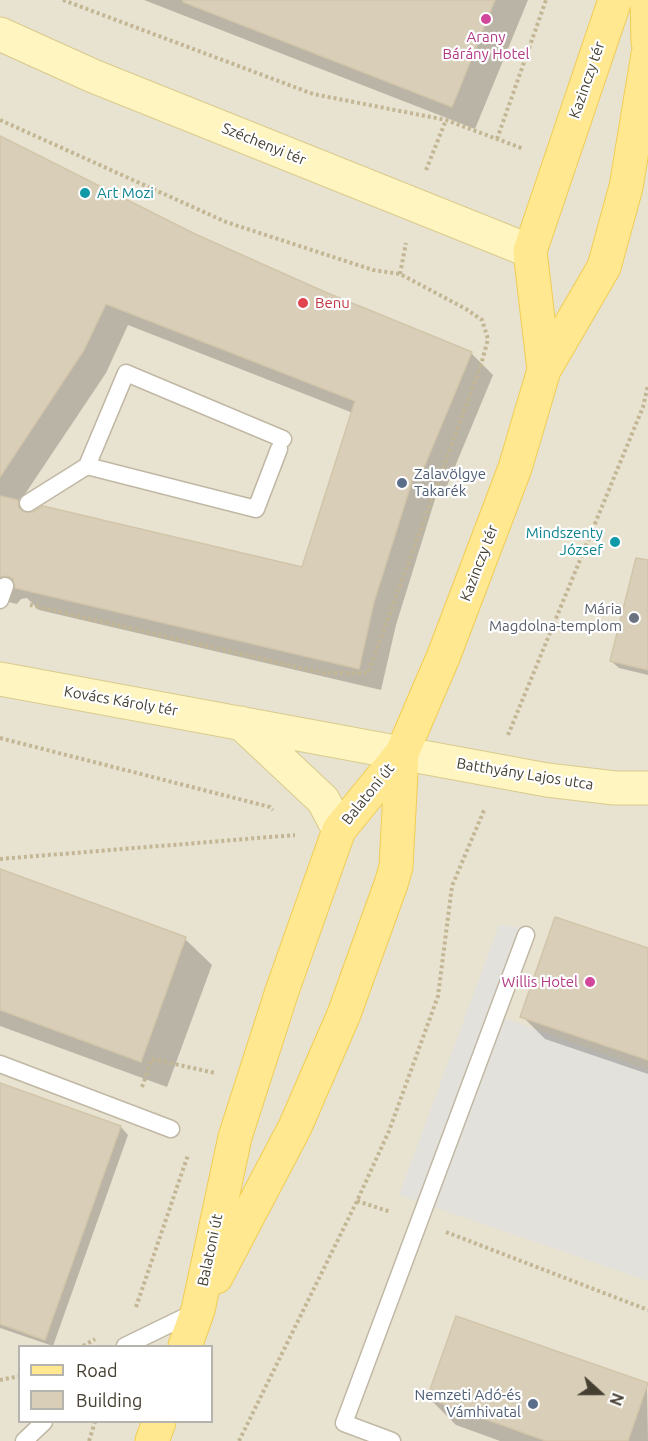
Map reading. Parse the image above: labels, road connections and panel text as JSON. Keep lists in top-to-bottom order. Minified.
{"streets":{"main road":["Kazinczy tér","Balatoni út"],"street":["Széchenyi tér","Kovács Károly tér","Batthyány Lajos utca"]},"crossings":[["Kazinczy tér","Széchenyi tér"],["Kazinczy tér","Kovács Károly tér"],["Kazinczy tér","Batthyány Lajos utca"],["Kazinczy tér","Balatoni út"],["Kovács Károly tér","Batthyány Lajos utca"],["Kovács Károly tér","Balatoni út"],["Batthyány Lajos utca","Balatoni út"]],"places":["Arany Bárány Hotel","Art Mozi","Benu","Zalavölgye Takarék","Mindszenty József","Mária Magdolna-templom","Willis Hotel","Nemzeti Adó-és Vámhivatal"],"legend":["Road","Building"],"north":"right"}
